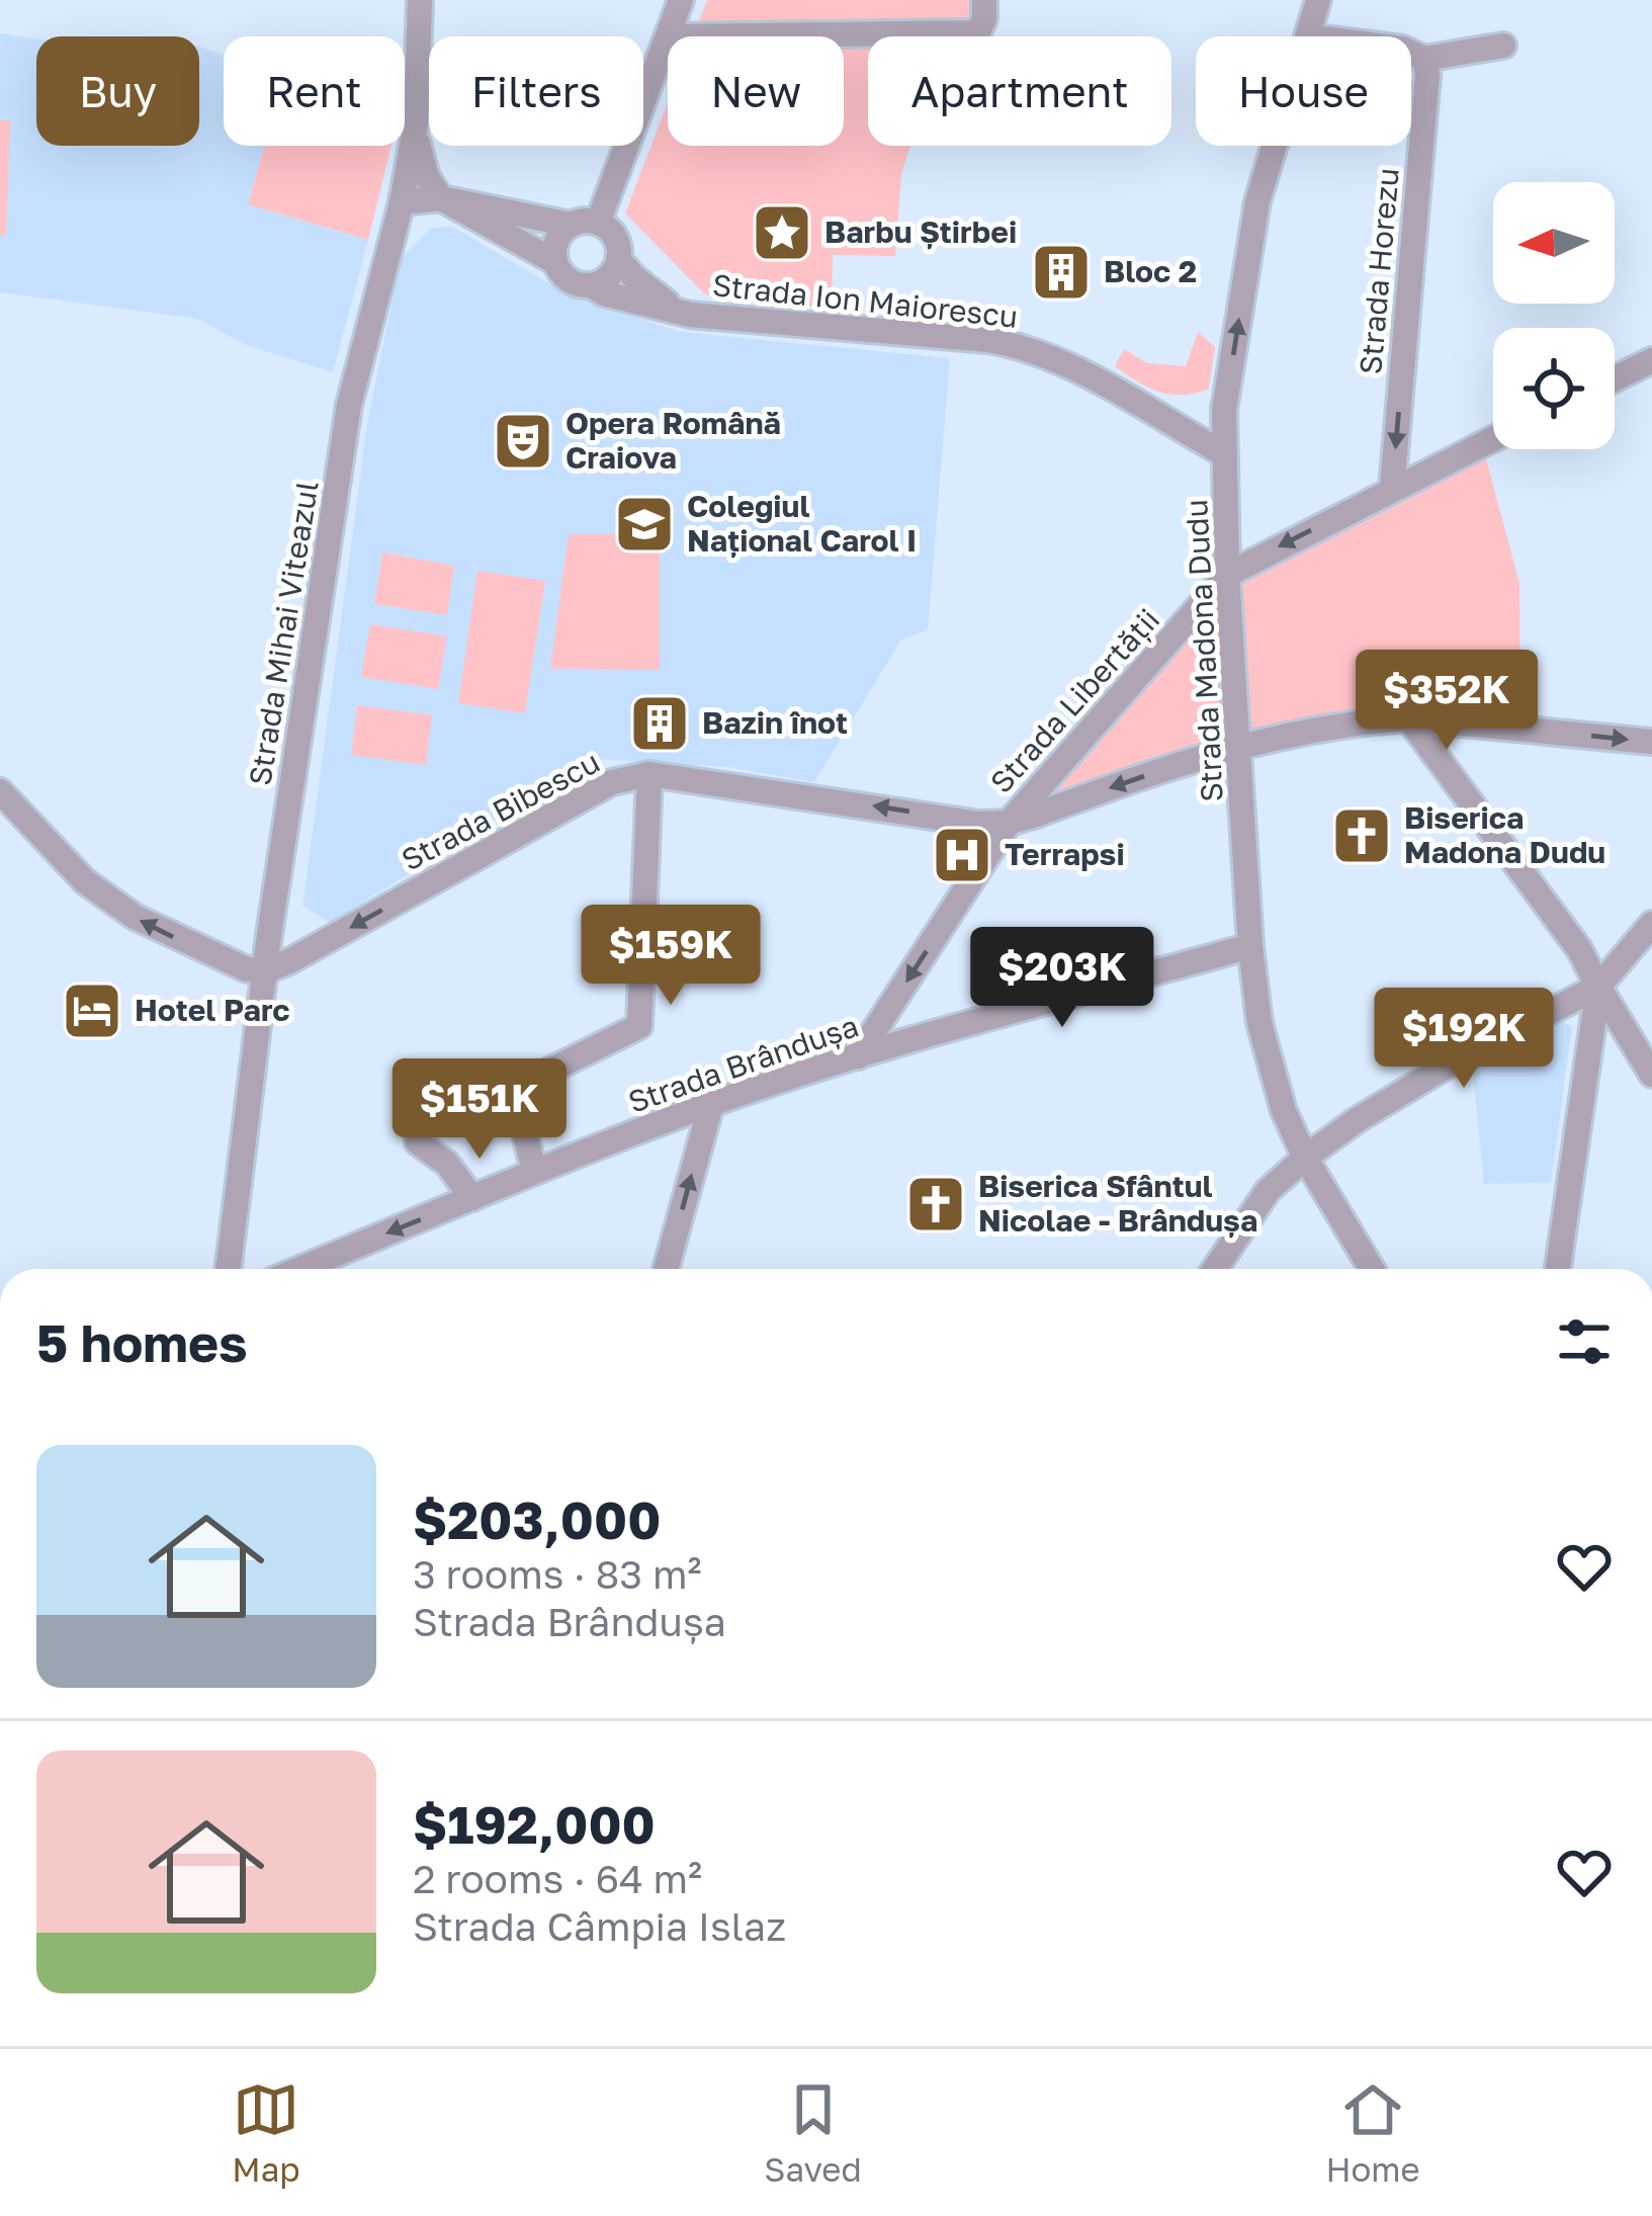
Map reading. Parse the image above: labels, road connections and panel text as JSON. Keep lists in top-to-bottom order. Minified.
{"streets":{"street":["Strada Horezu","Strada Ion Maiorescu","Strada Mihai Viteazul","Strada Madona Dudu","Strada Libertății","Strada Bibescu","Strada Brândușa"]},"crossings":[["Strada Ion Maiorescu","Strada Madona Dudu"],["Strada Mihai Viteazul","Strada Bibescu"],["Strada Madona Dudu","Strada Libertății"],["Strada Madona Dudu","Strada Bibescu"],["Strada Madona Dudu","Strada Brândușa"],["Strada Libertății","Strada Bibescu"],["Strada Libertății","Strada Brândușa"]],"one_way":["Strada Horezu","Strada Libertății"],"places":{"place":["Barbu Știrbei"],"building":["Bloc 2","Bazin înot"],"theatre":["Opera Română Craiova"],"school or university":["Colegiul Național Carol I"],"church":["Biserica Madona Dudu","Biserica Sfântul Nicolae - Brândușa"],"hospital":["Terrapsi"],"hotel":["Hotel Parc"]},"north":"left","page":{"chip":["Buy","Rent","Filters","New","Apartment","House"],"price":["$352K","$159K","$203K","$192K","$151K"],"heading":"5 homes","list":[{"name":"$203,000","note":"3 rooms · 83 m² · Strada Brândușa"},{"name":"$192,000","note":"2 rooms · 64 m² · Strada Câmpia Islaz"}],"tabs":["Map","Saved","Home"]}}
